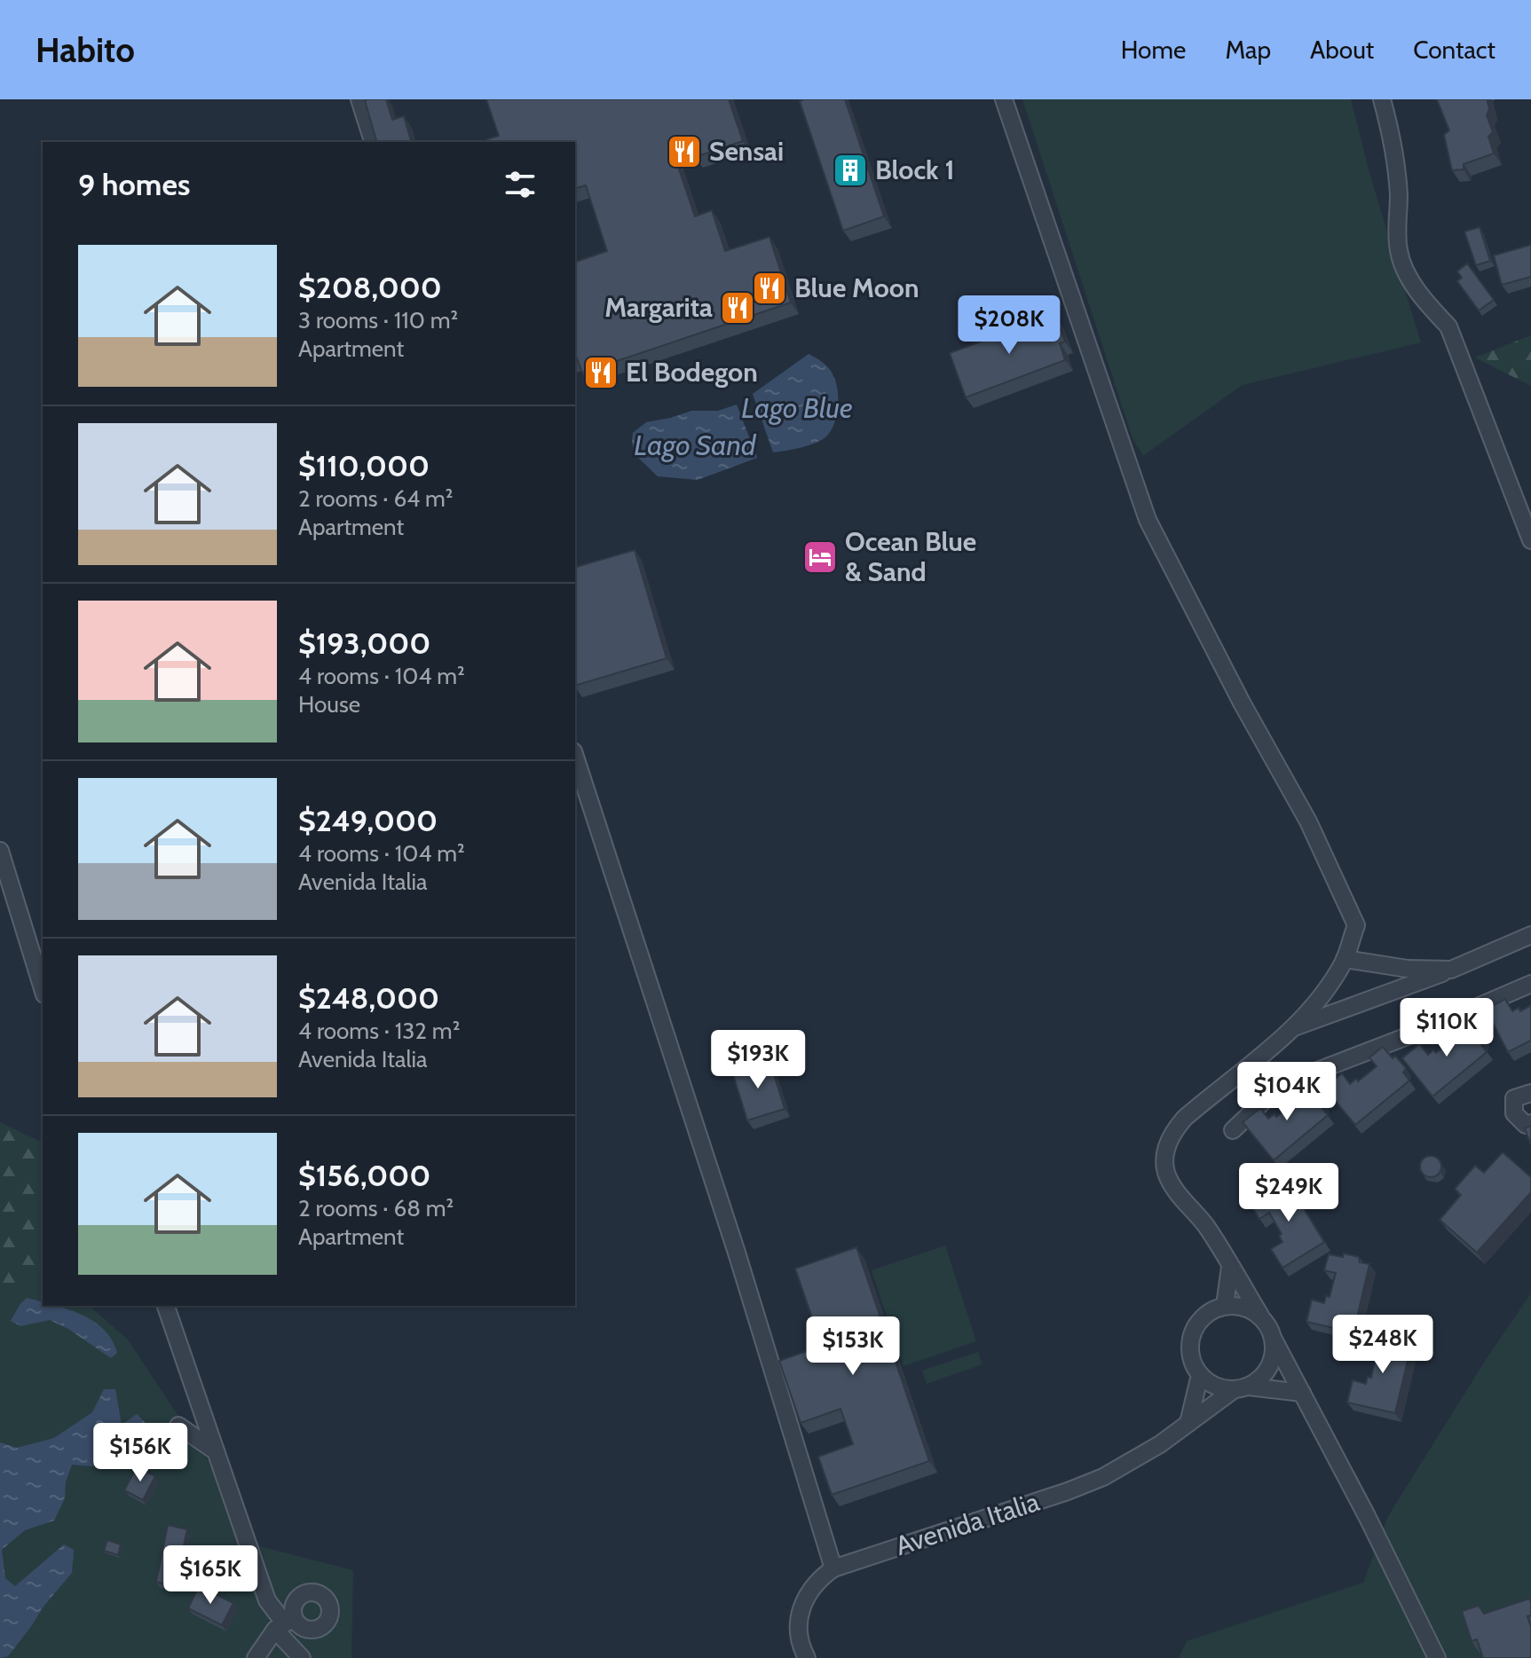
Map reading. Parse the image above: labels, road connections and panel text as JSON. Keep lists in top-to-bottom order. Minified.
{"streets":{"street":["Avenida Italia"]},"water":["Lago Blue","Lago Sand"],"places":{"restaurant":["Sensai","Blue Moon","Margarita","El Bodegon"],"building":["Block 1"],"hotel":["Ocean Blue & Sand"]},"page":{"header":"Habito","nav":["Home","Map","About","Contact"],"heading":"9 homes","list":[{"name":"$208,000","note":"3 rooms · 110 m² · Apartment"},{"name":"$110,000","note":"2 rooms · 64 m² · Apartment"},{"name":"$193,000","note":"4 rooms · 104 m² · House"},{"name":"$249,000","note":"4 rooms · 104 m² · Avenida Italia"},{"name":"$248,000","note":"4 rooms · 132 m² · Avenida Italia"},{"name":"$156,000","note":"2 rooms · 68 m² · Apartment"}],"price":["$208K","$110K","$193K","$104K","$249K","$248K","$153K","$156K","$165K"]}}
